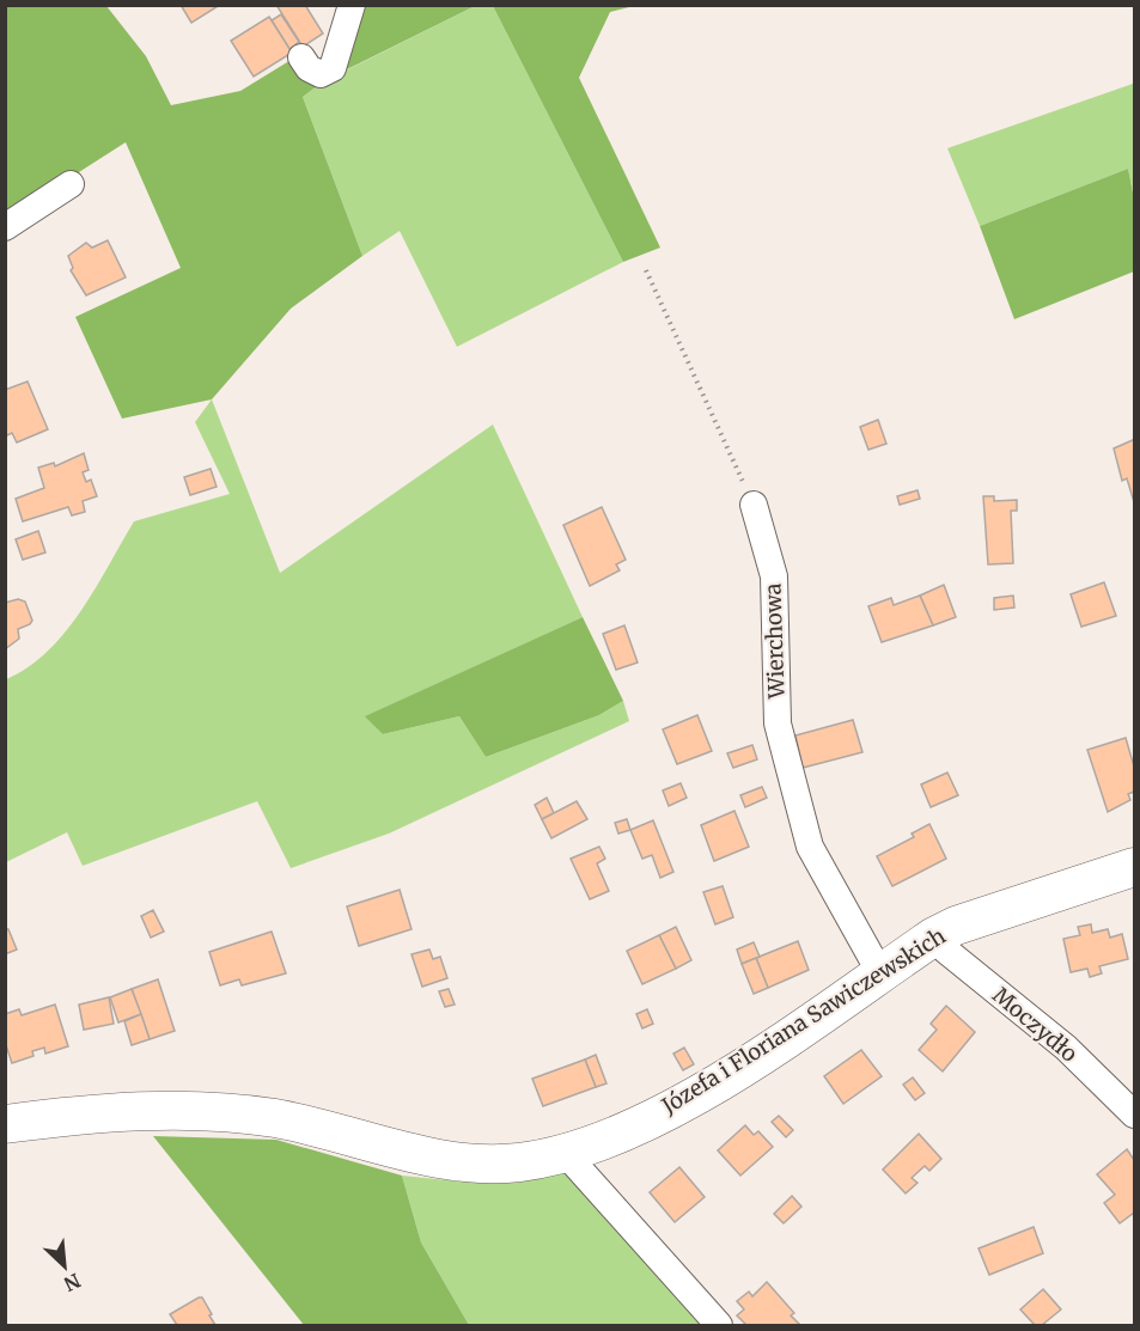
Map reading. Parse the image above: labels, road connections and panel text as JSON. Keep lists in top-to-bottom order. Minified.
{"streets":{"street":["Wierchowa","Józefa i Floriana Sawiczewskich","Moczydło"]},"crossings":[["Wierchowa","Józefa i Floriana Sawiczewskich"],["Józefa i Floriana Sawiczewskich","Moczydło"]],"north":"bottom right"}
